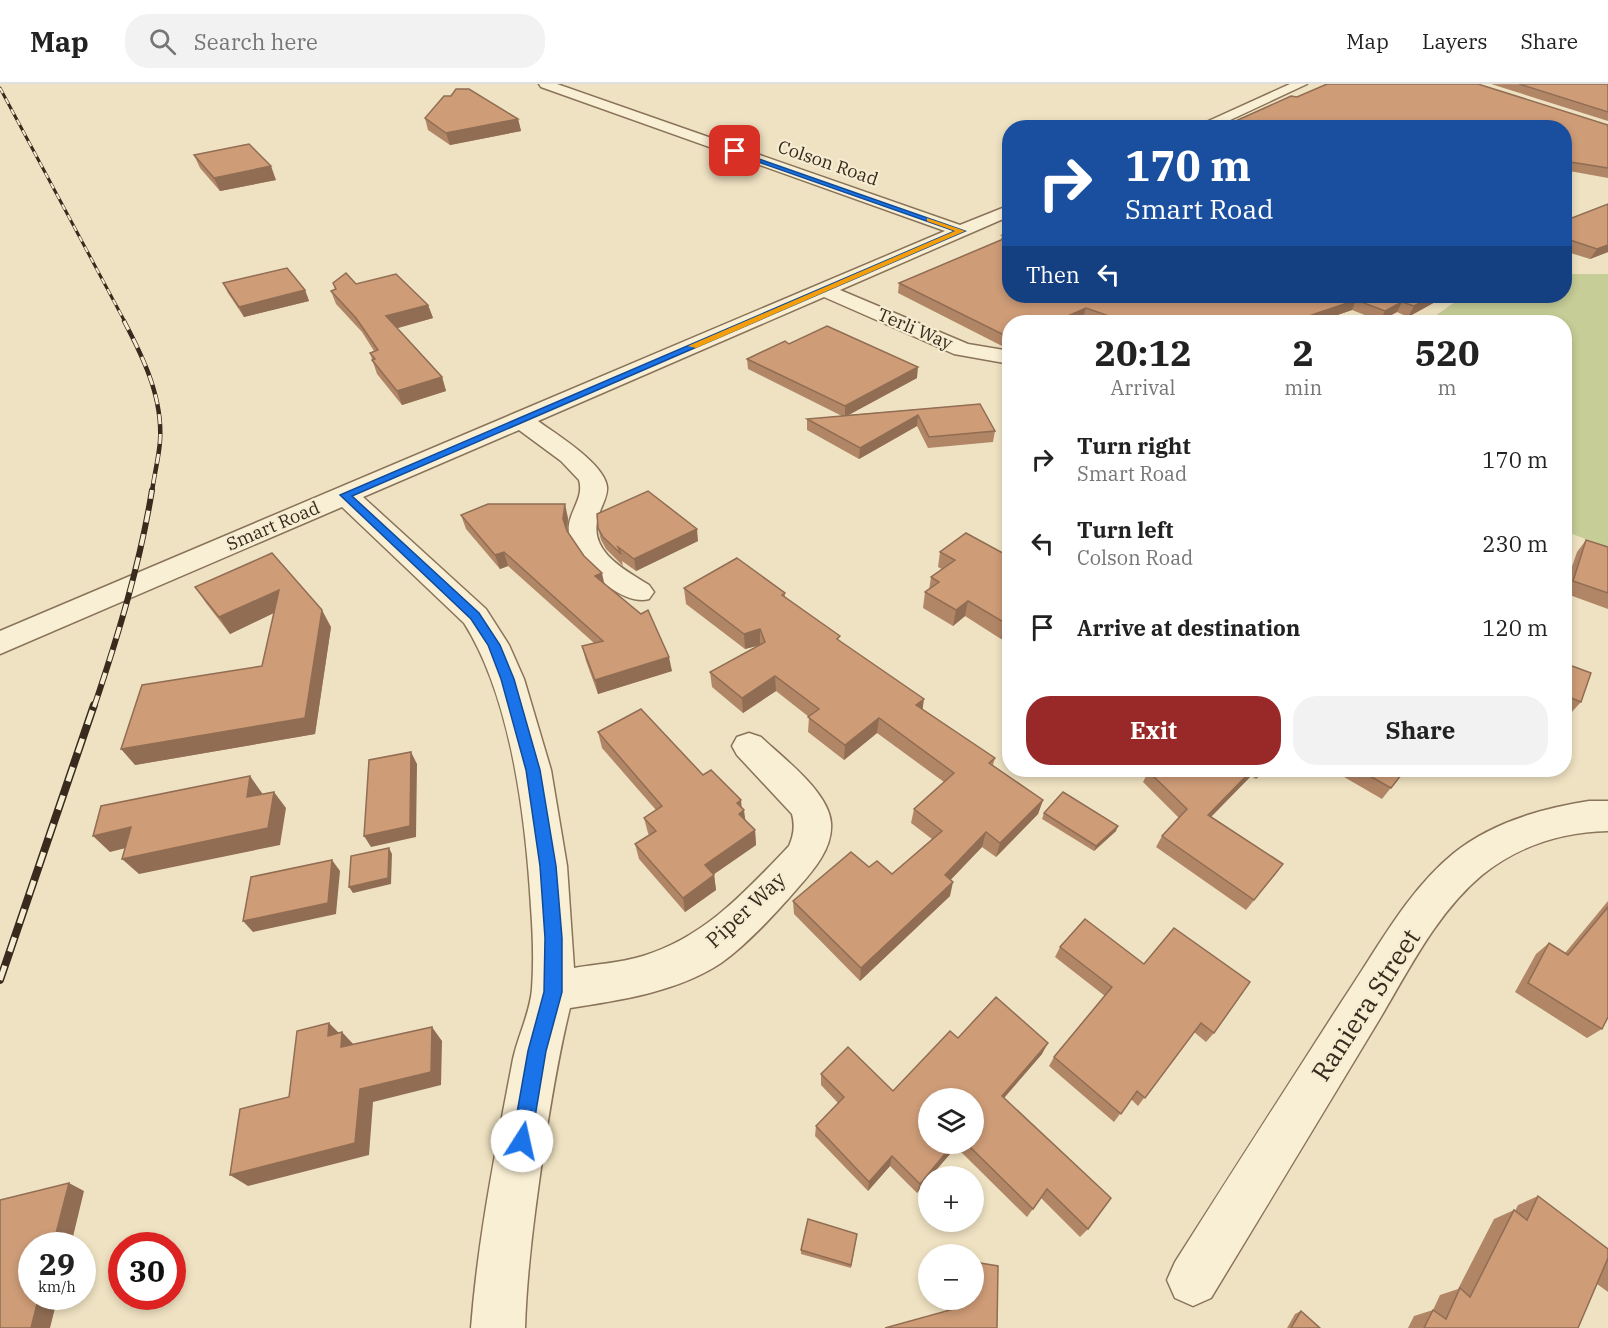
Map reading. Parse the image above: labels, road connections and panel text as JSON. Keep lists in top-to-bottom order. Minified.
{"streets":{"street":["Colson Road","Terli Way","Smart Road","Piper Way","Raniera Street"]},"crossings":[["Colson Road","Smart Road"],["Terli Way","Smart Road"]],"page":{"header":"Map","search":"Search here","nav":["Map","Layers","Share"],"turn":["170 m","Smart Road"],"then":"Then","eta":["20:12","Arrival","2","min","520","m"],"list":[{"name":"Turn right","note":"Smart Road","value":"170 m"},{"name":"Turn left","note":"Colson Road","value":"230 m"},{"name":"Arrive at destination","value":"120 m"}],"buttons":["Exit","Share"],"map_buttons":["+","−"],"speed":"29 km/h","limit":"30"}}
